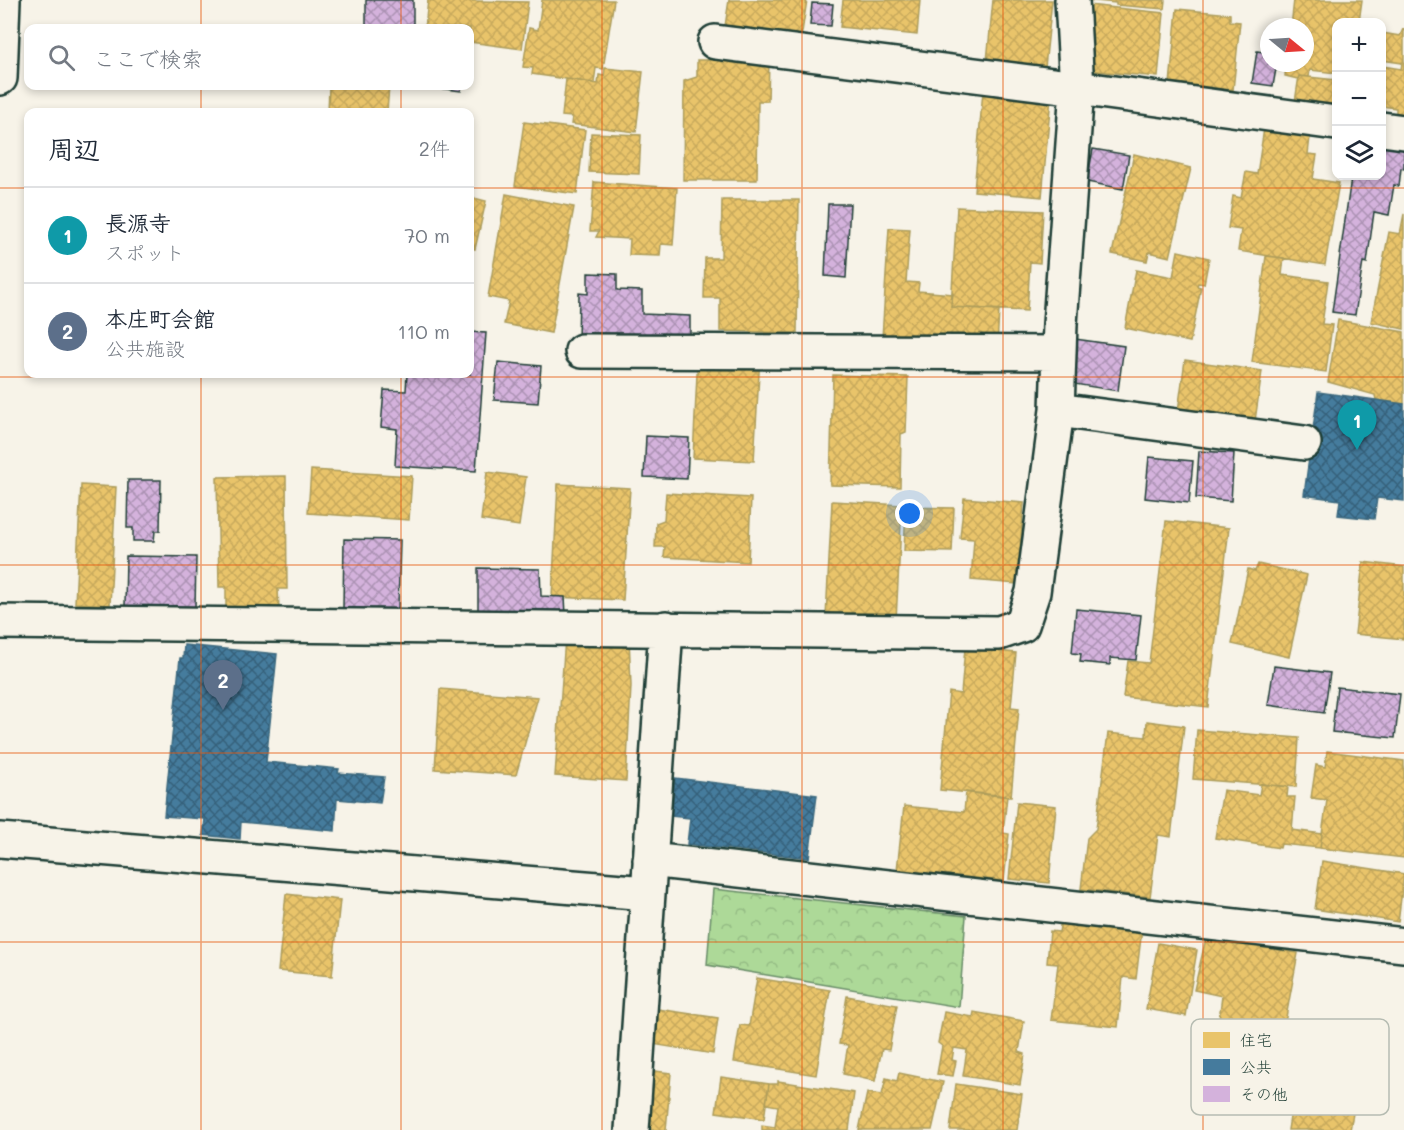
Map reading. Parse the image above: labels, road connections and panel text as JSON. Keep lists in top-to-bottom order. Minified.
{"legend":["住宅","公共","その他"],"north":"right","page":{"map_buttons":["+","−"],"search":"ここで検索","heading":["周辺","2件"],"list":[{"mark":"1","name":"長源寺","note":"スポット","value":"70 m"},{"mark":"2","name":"本庄町会館","note":"公共施設","value":"110 m"}],"pins":["1","2"]}}
